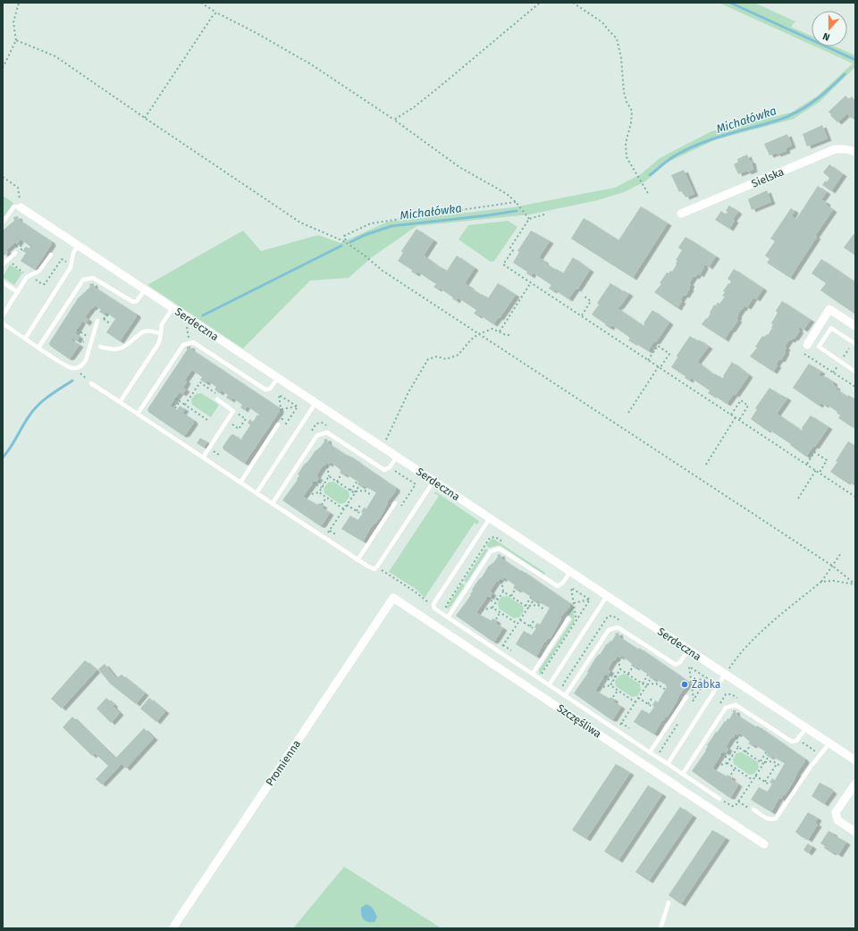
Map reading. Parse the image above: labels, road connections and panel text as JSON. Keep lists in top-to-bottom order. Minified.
{"streets":{"street":["Sielska","Serdeczna","Szczęśliwa","Promienna"]},"crossings":[["Szczęśliwa","Promienna"]],"water":["Michałówka"],"places":["Żabka"],"north":"bottom"}
